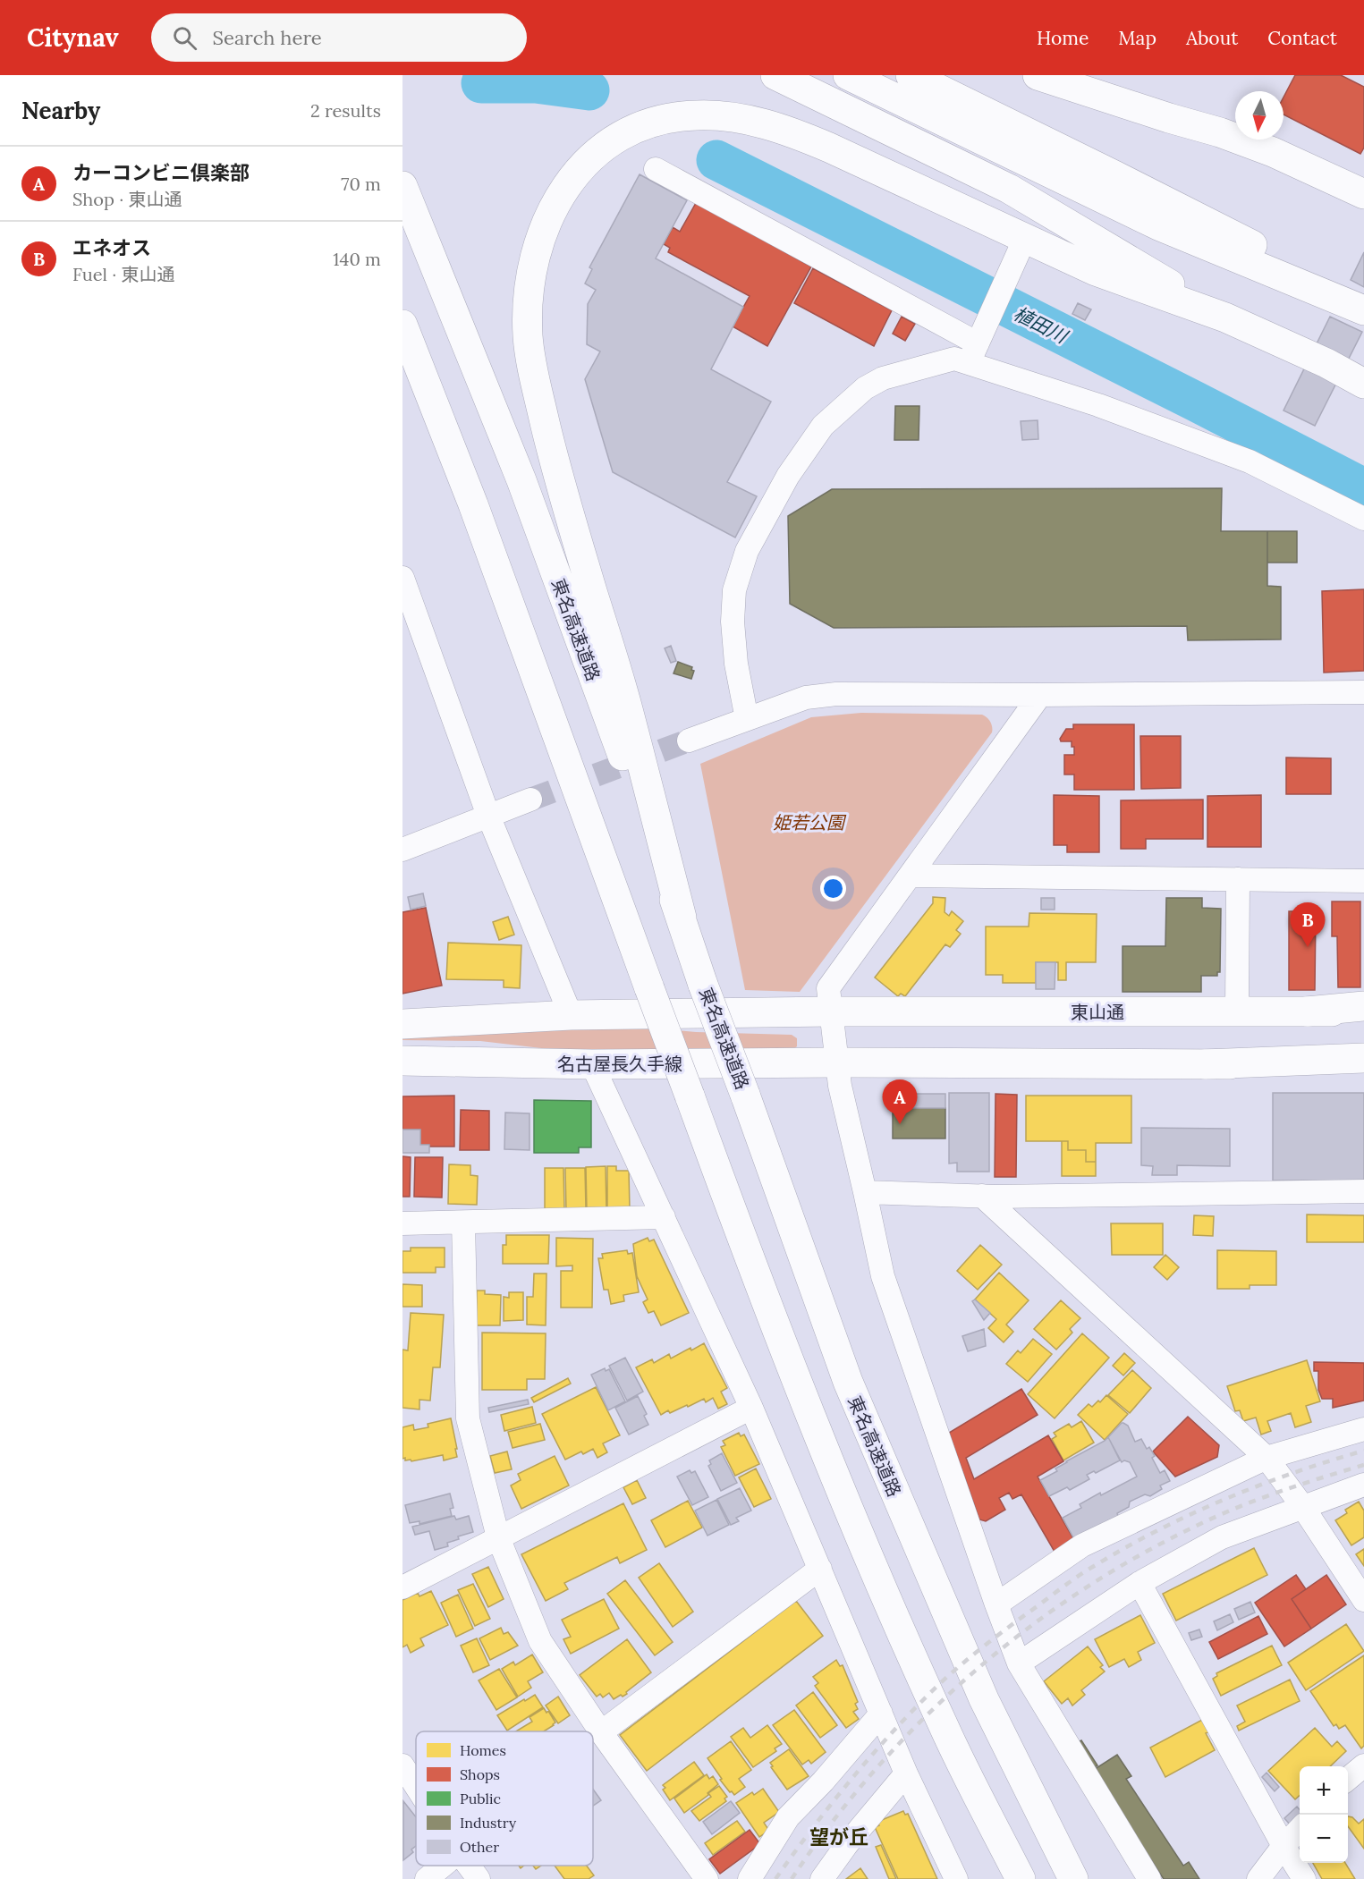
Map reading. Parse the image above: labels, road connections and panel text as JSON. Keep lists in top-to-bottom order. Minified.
{"streets":{"main road":["東名高速道路","東山通","名古屋長久手線"]},"districts":["望が丘"],"water":["植田川"],"parks":["姫若公園"],"legend":["Homes","Shops","Public","Industry","Other"],"north":"bottom","page":{"header":"Citynav","search":"Search here","nav":["Home","Map","About","Contact"],"heading":["Nearby","2 results"],"list":[{"mark":"A","name":"カーコンビニ倶楽部","note":"Shop · 東山通","value":"70 m"},{"mark":"B","name":"エネオス","note":"Fuel · 東山通","value":"140 m"}],"pins":["B","A"],"map_buttons":["+","−"]}}
